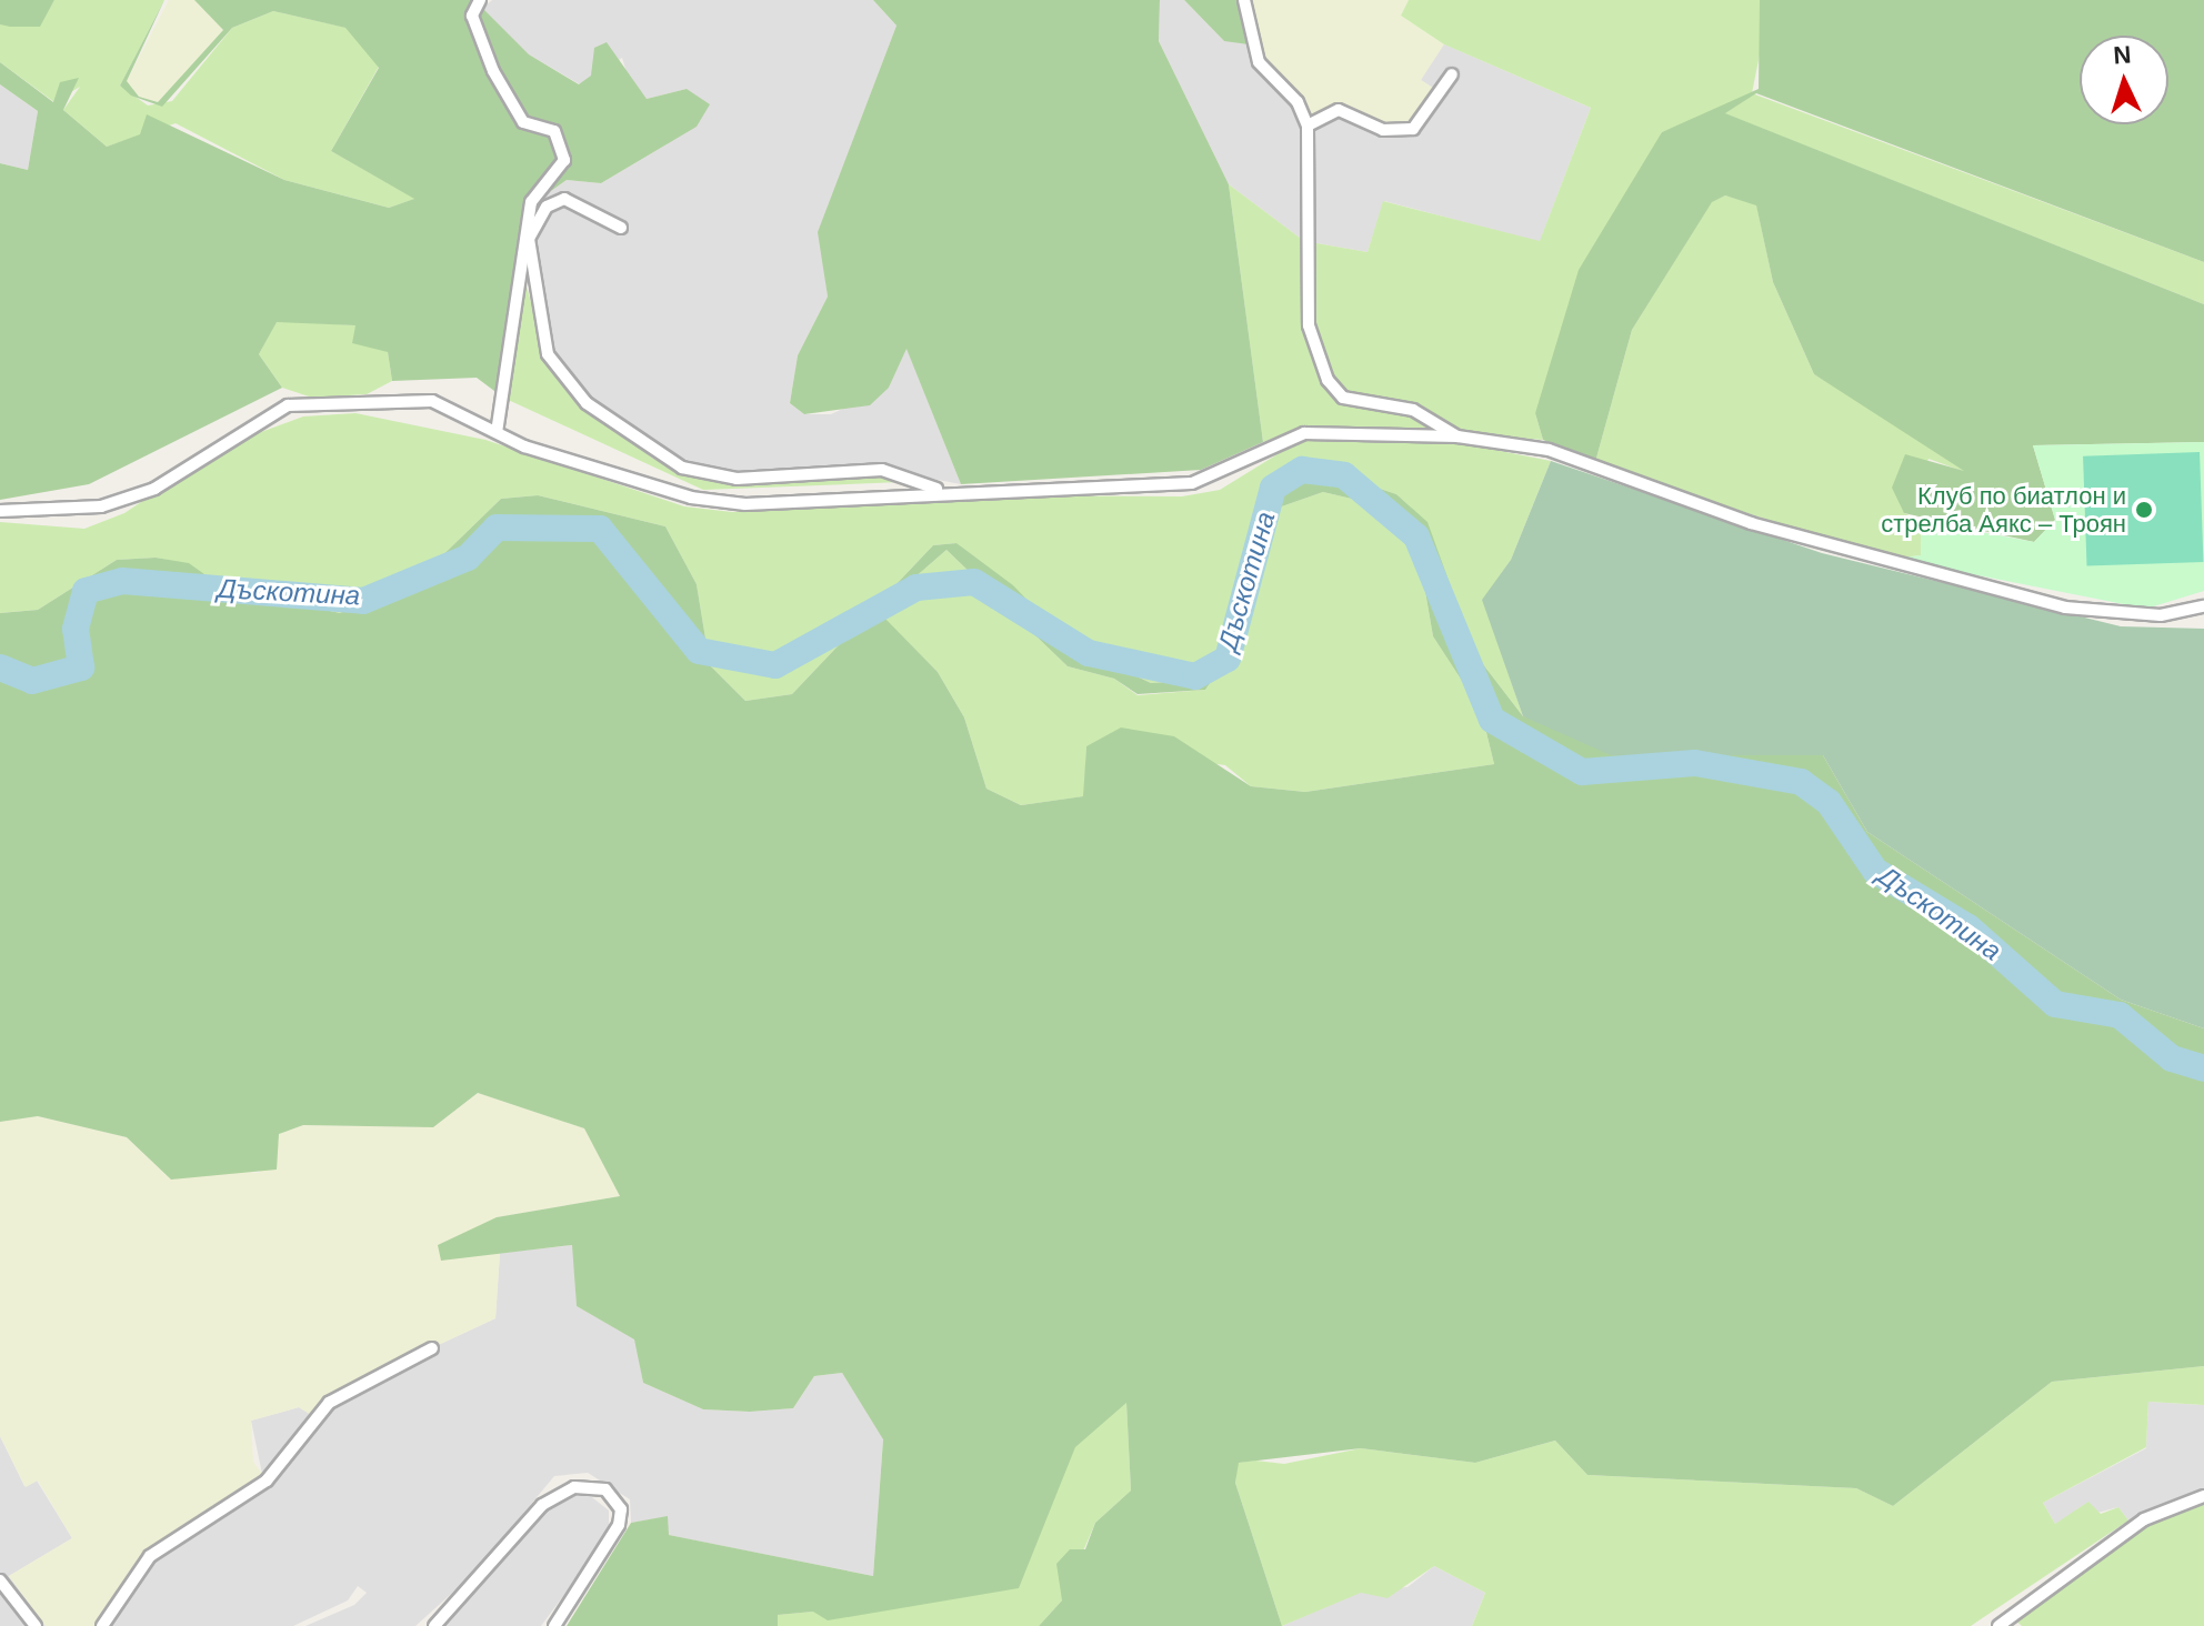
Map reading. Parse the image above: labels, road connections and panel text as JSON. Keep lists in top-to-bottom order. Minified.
{"water":["Дъскотина"],"places":["Клуб по биатлон и стрелба Аякс – Троян"],"north":"top"}
